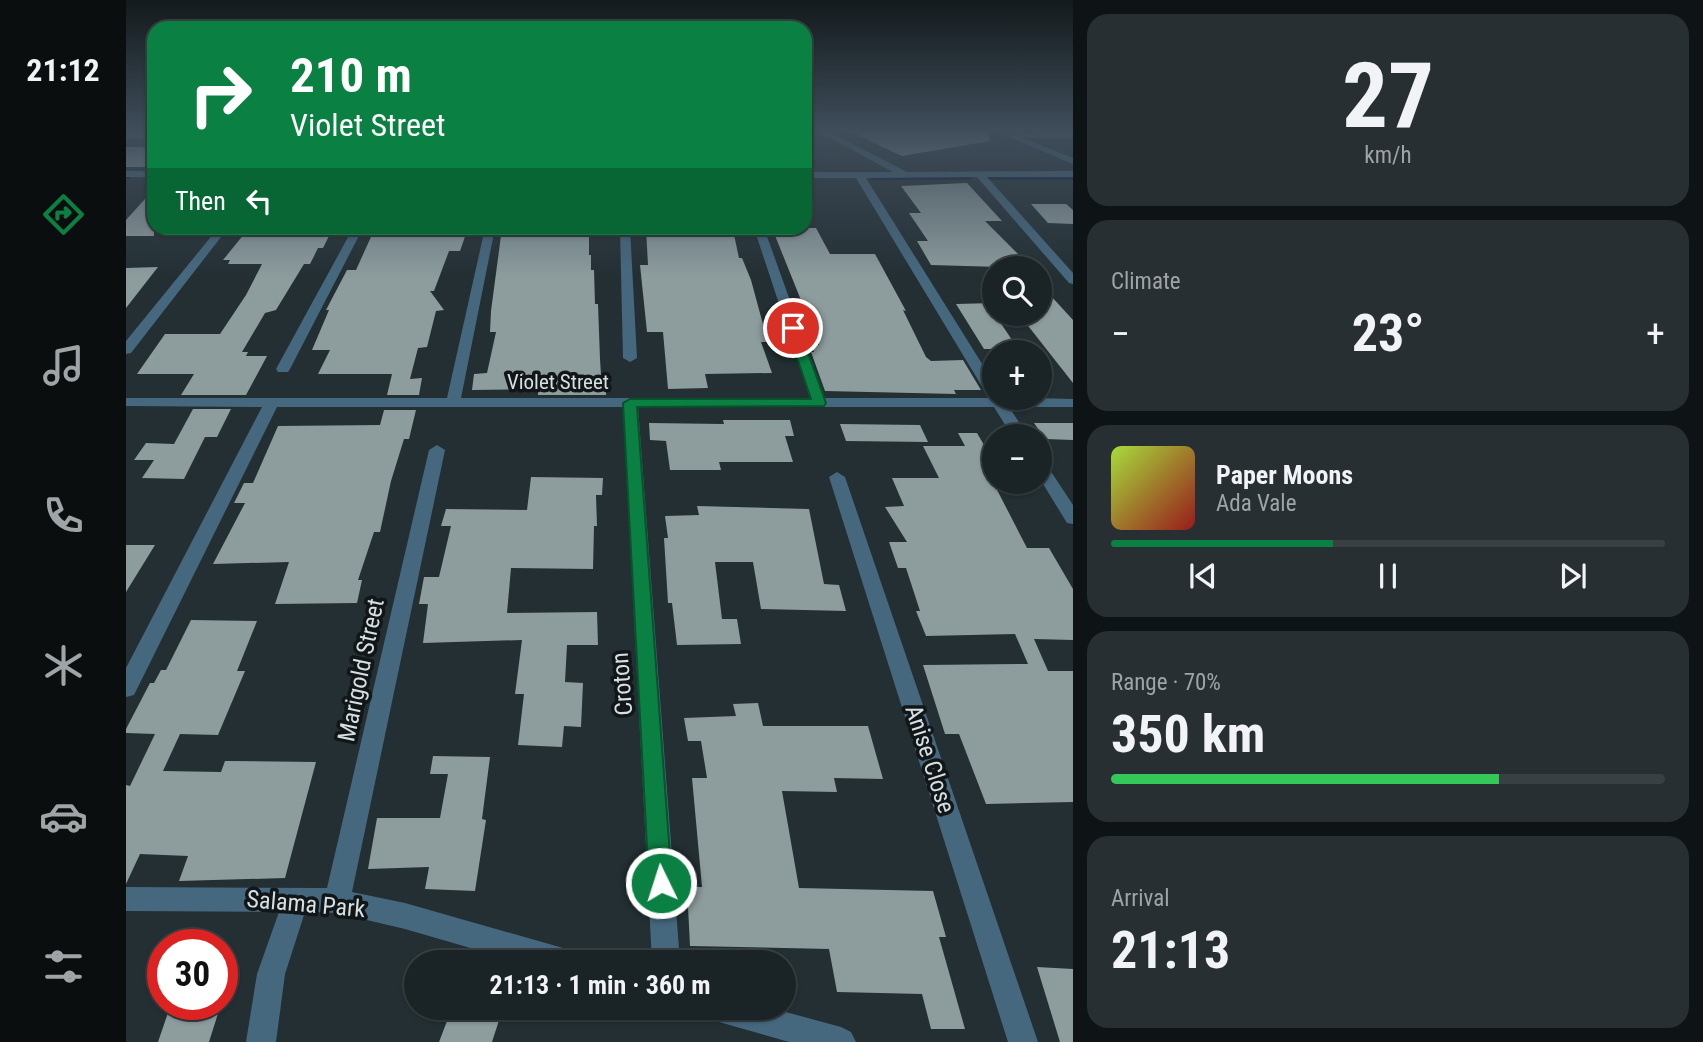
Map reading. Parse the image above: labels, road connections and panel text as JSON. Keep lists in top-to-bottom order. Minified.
{"streets":{"street":["Violet Street","Marigold Street","Croton","Anise Close","Salama Park"]},"crossings":[["Violet Street","Croton"],["Marigold Street","Salama Park"]],"page":{"tabs":"21:12","tile":[["27","km/h"],"Climate",["Range · 70%","350 km"],["Arrival","21:13"]],"turn":["210 m","Violet Street"],"then":"Then","map_buttons":["+","−"],"heat":["−","23°","+"],"song":["Paper Moons","Ada Vale"],"limit":"30","trip":"21:13 · 1 min · 360 m"}}
